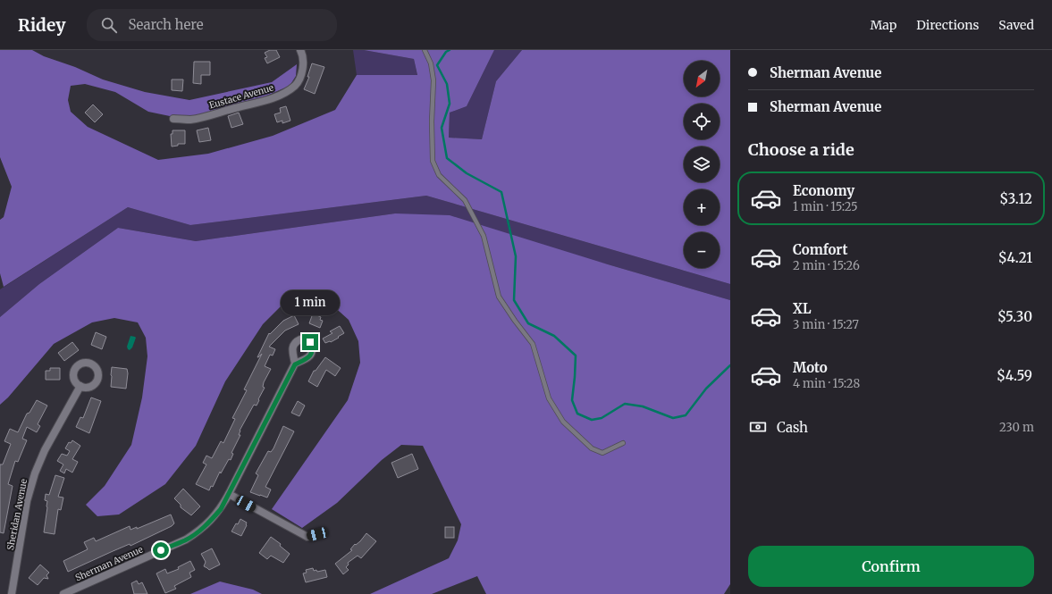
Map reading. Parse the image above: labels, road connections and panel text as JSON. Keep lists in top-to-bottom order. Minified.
{"streets":{"street":["Eustace Avenue","Sheridan Avenue","Sherman Avenue"]},"north":"bottom left","page":{"header":"Ridey","search":"Search here","nav":["Map","Directions","Saved"],"banner":["Sherman Avenue","Sherman Avenue"],"map_buttons":["+","−"],"heading":"Choose a ride","list":[{"name":"Economy","note":"1 min · 15:25","value":"$3.12"},{"name":"Comfort","note":"2 min · 15:26","value":"$4.21"},{"name":"XL","note":"3 min · 15:27","value":"$5.30"},{"name":"Moto","note":"4 min · 15:28","value":"$4.59"}],"bubble":"1 min","pay":["Cash","230 m"],"buttons":"Confirm"}}
